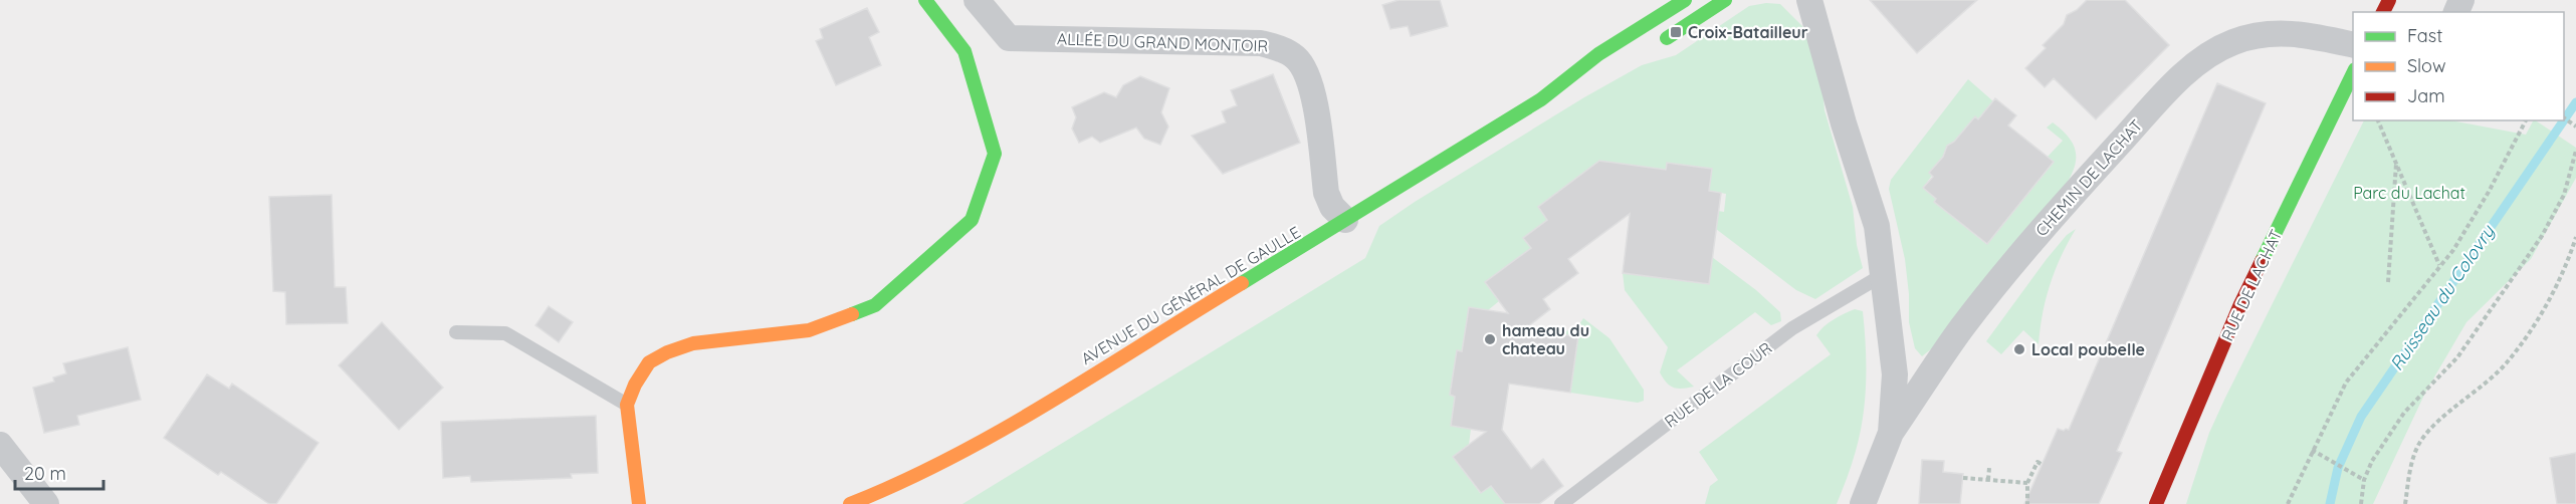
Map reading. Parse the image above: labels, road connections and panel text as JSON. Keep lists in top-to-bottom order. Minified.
{"streets":{"street":["ALLÉE DU GRAND MONTOIR","CHEMIN DE LACHAT","RUE DE LACHAT","AVENUE DU GÉNÉRAL DE GAULLE"],"lane":["RUE DE LA COUR"]},"crossings":[["ALLÉE DU GRAND MONTOIR","AVENUE DU GÉNÉRAL DE GAULLE"]],"water":["Ruisseau du Colovry"],"parks":["Parc du Lachat"],"places":{"transit":["Croix-Batailleur"],"other":["hameau du chateau","Local poubelle"]},"legend":["Fast","Slow","Jam"],"scale_bar":"20 m"}
